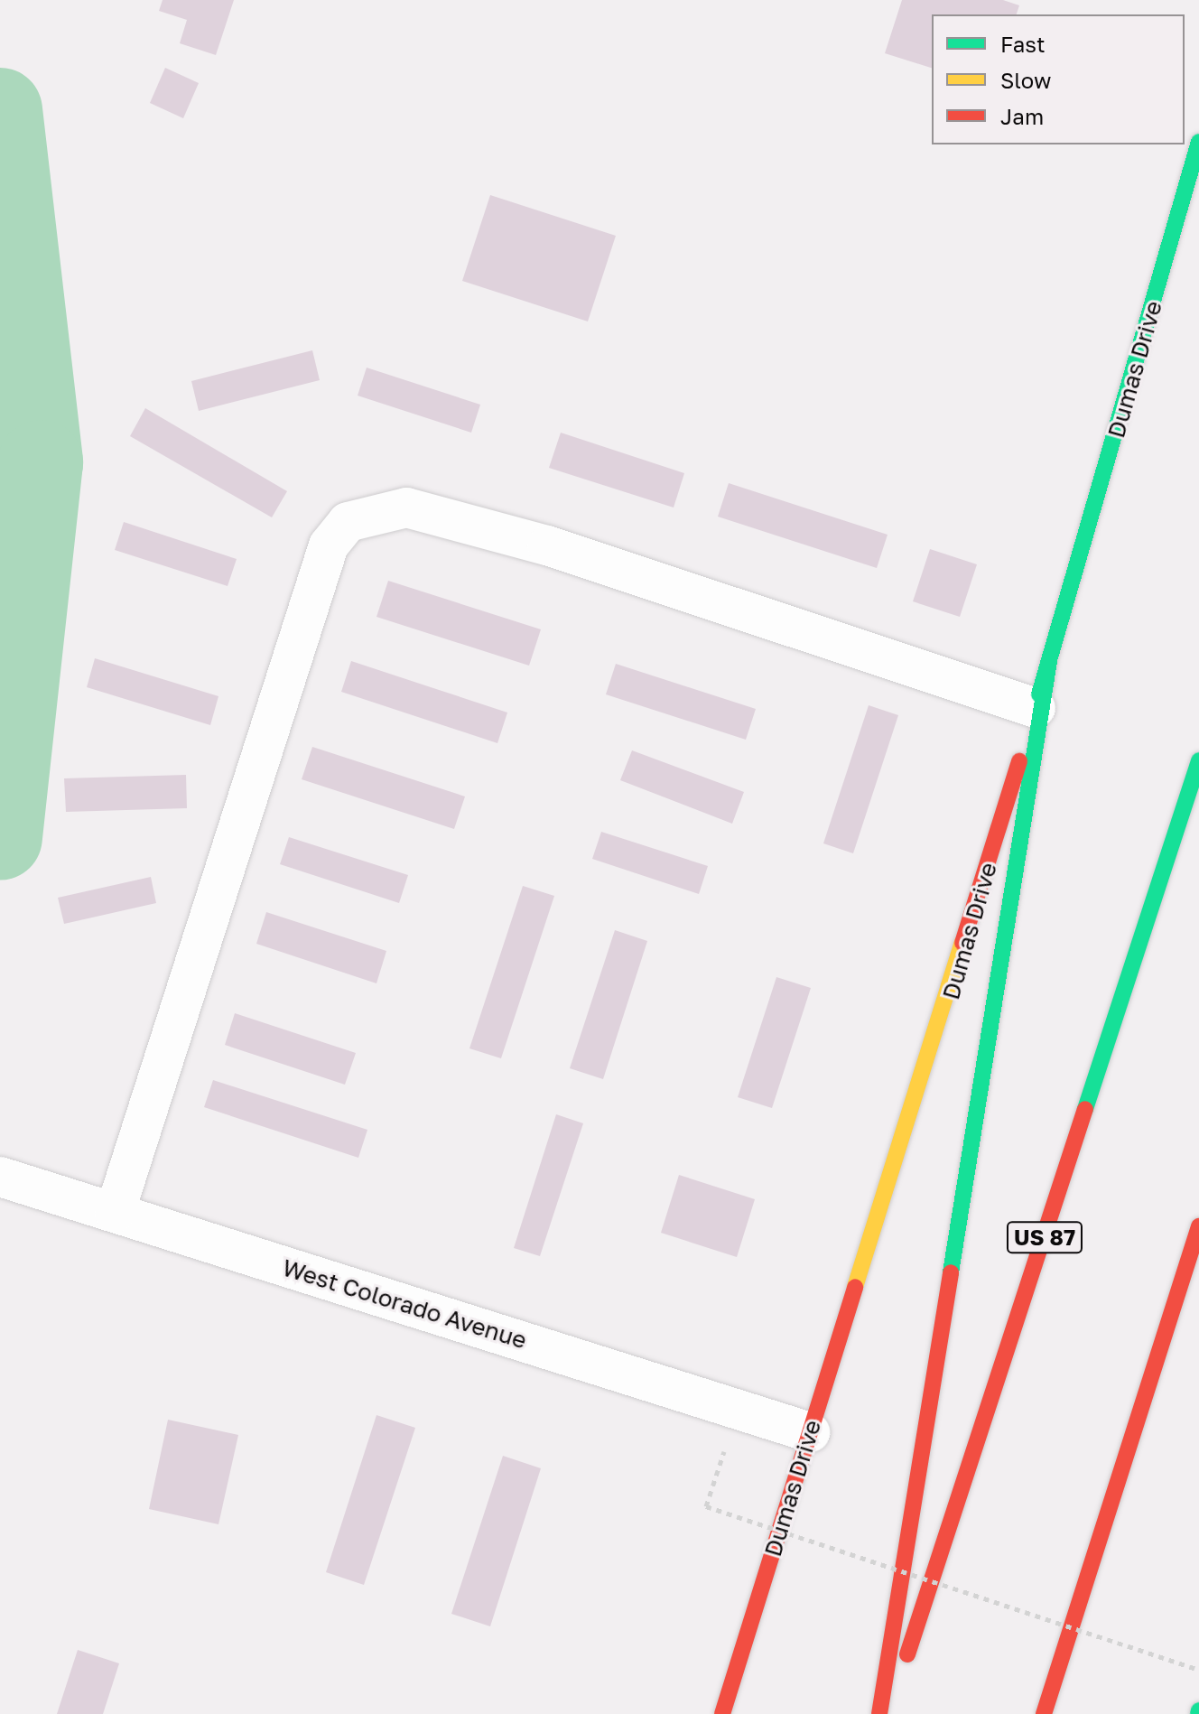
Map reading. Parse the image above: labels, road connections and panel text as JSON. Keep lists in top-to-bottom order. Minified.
{"streets":{"main road":["Dumas Drive","US 87"],"street":["West Colorado Avenue"]},"crossings":[["Dumas Drive","West Colorado Avenue"]],"legend":["Fast","Slow","Jam"]}
